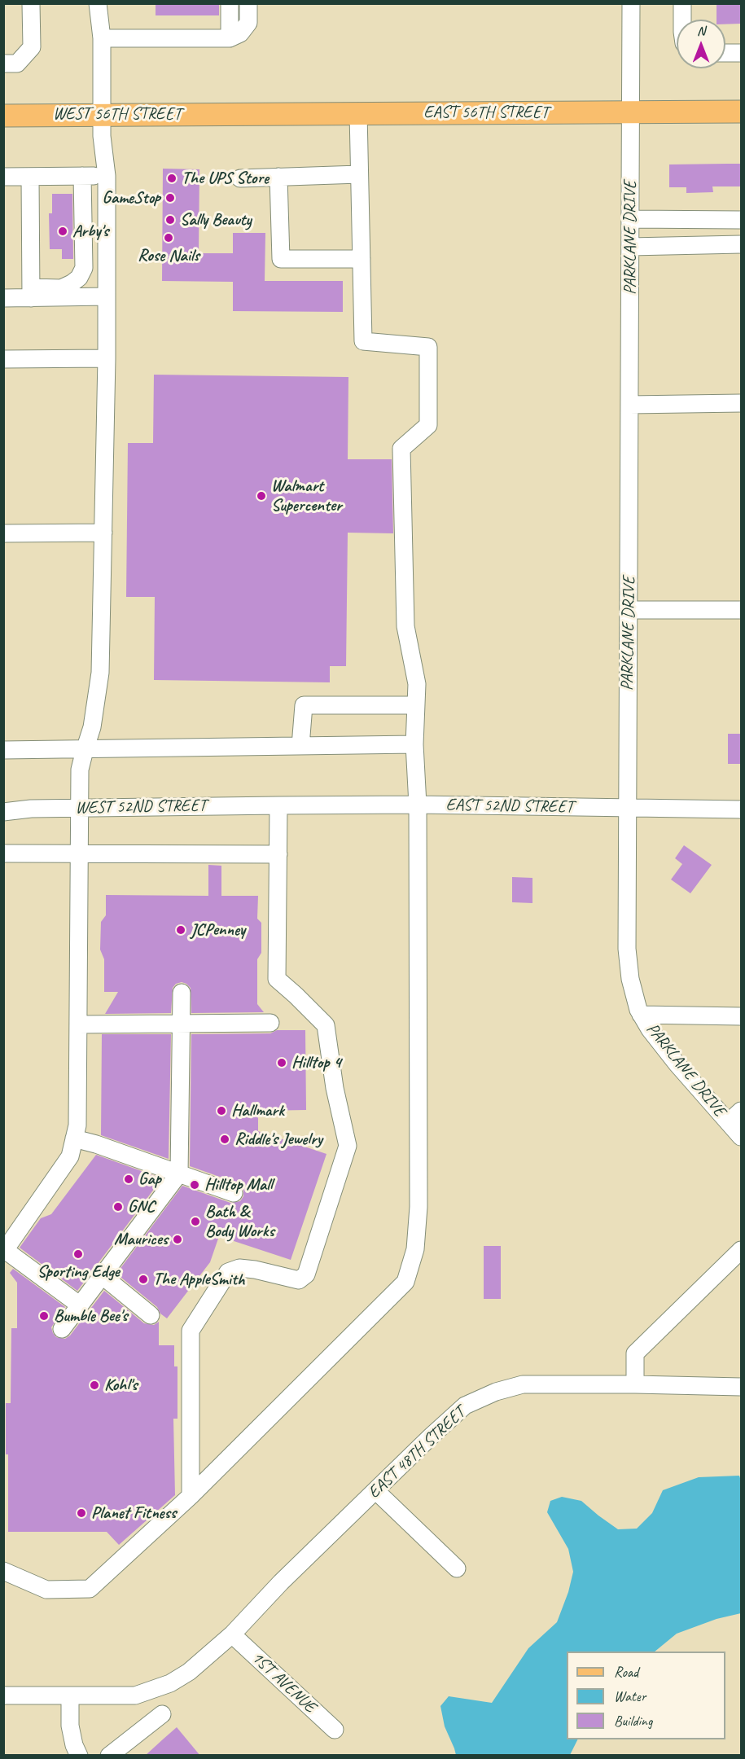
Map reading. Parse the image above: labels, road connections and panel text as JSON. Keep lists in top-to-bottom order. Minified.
{"streets":{"main road":["EAST 56TH STREET","WEST 56TH STREET"],"street":["PARKLANE DRIVE","EAST 52ND STREET","WEST 52ND STREET","EAST 48TH STREET","1ST AVENUE"]},"crossings":[["EAST 56TH STREET","WEST 56TH STREET"],["EAST 56TH STREET","PARKLANE DRIVE"],["PARKLANE DRIVE","EAST 52ND STREET"],["EAST 52ND STREET","WEST 52ND STREET"],["EAST 48TH STREET","1ST AVENUE"]],"places":["The UPS Store","GameStop","Sally Beauty","Arby's","Rose Nails","Walmart Supercenter","JCPenney","Hilltop 4","Hallmark","Riddle's Jewelry","Gap","Hilltop Mall","GNC","Bath & Body Works","Maurices","Sporting Edge","The AppleSmith","Bumble Bee's","Kohl's","Planet Fitness"],"legend":["Road","Water","Building"],"north":"top"}
